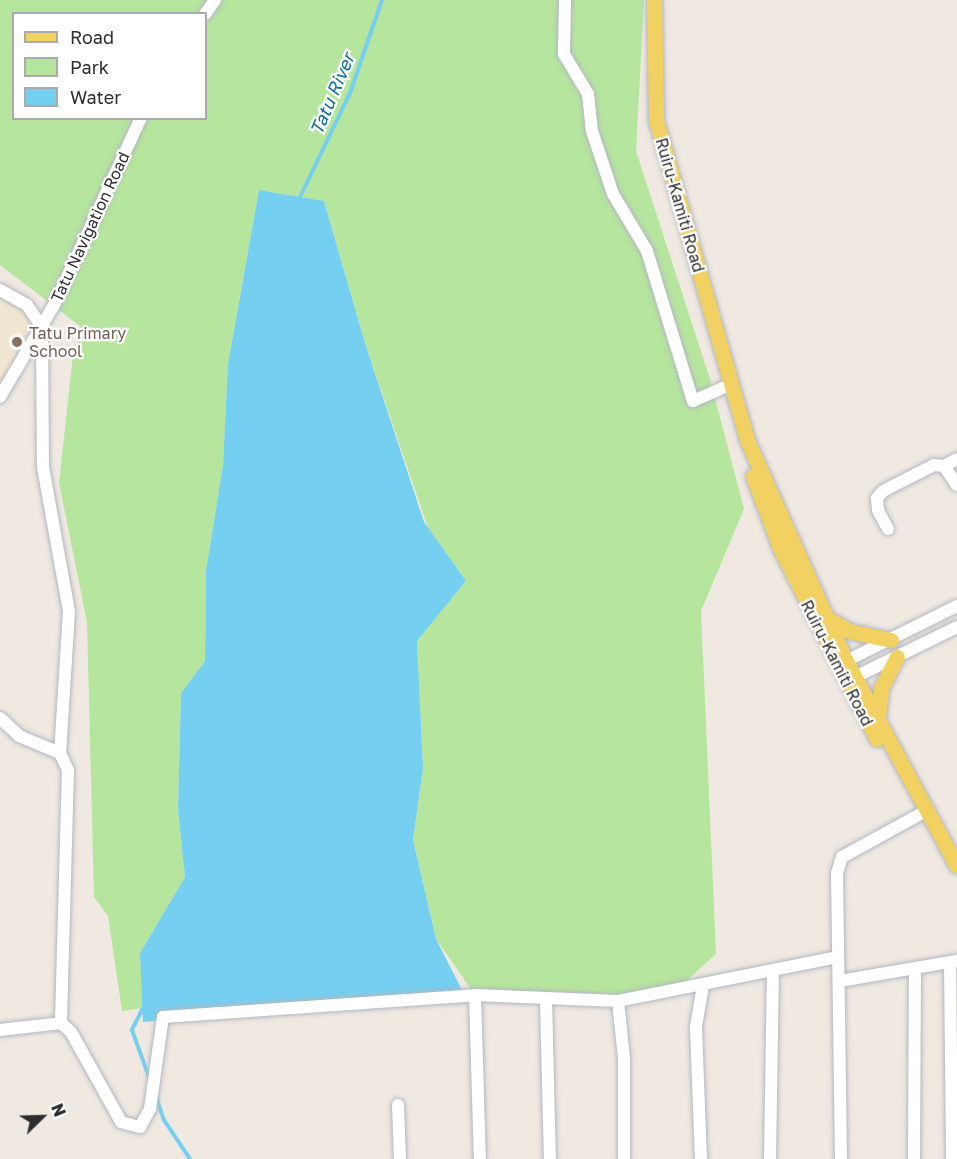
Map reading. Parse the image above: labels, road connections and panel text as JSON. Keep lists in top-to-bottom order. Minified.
{"streets":{"main road":["Ruiru-Kamiti Road"],"street":["Tatu Navigation Road"]},"water":["Tatu River"],"places":["Tatu Primary School"],"legend":["Road","Park","Water"],"north":"top right"}
